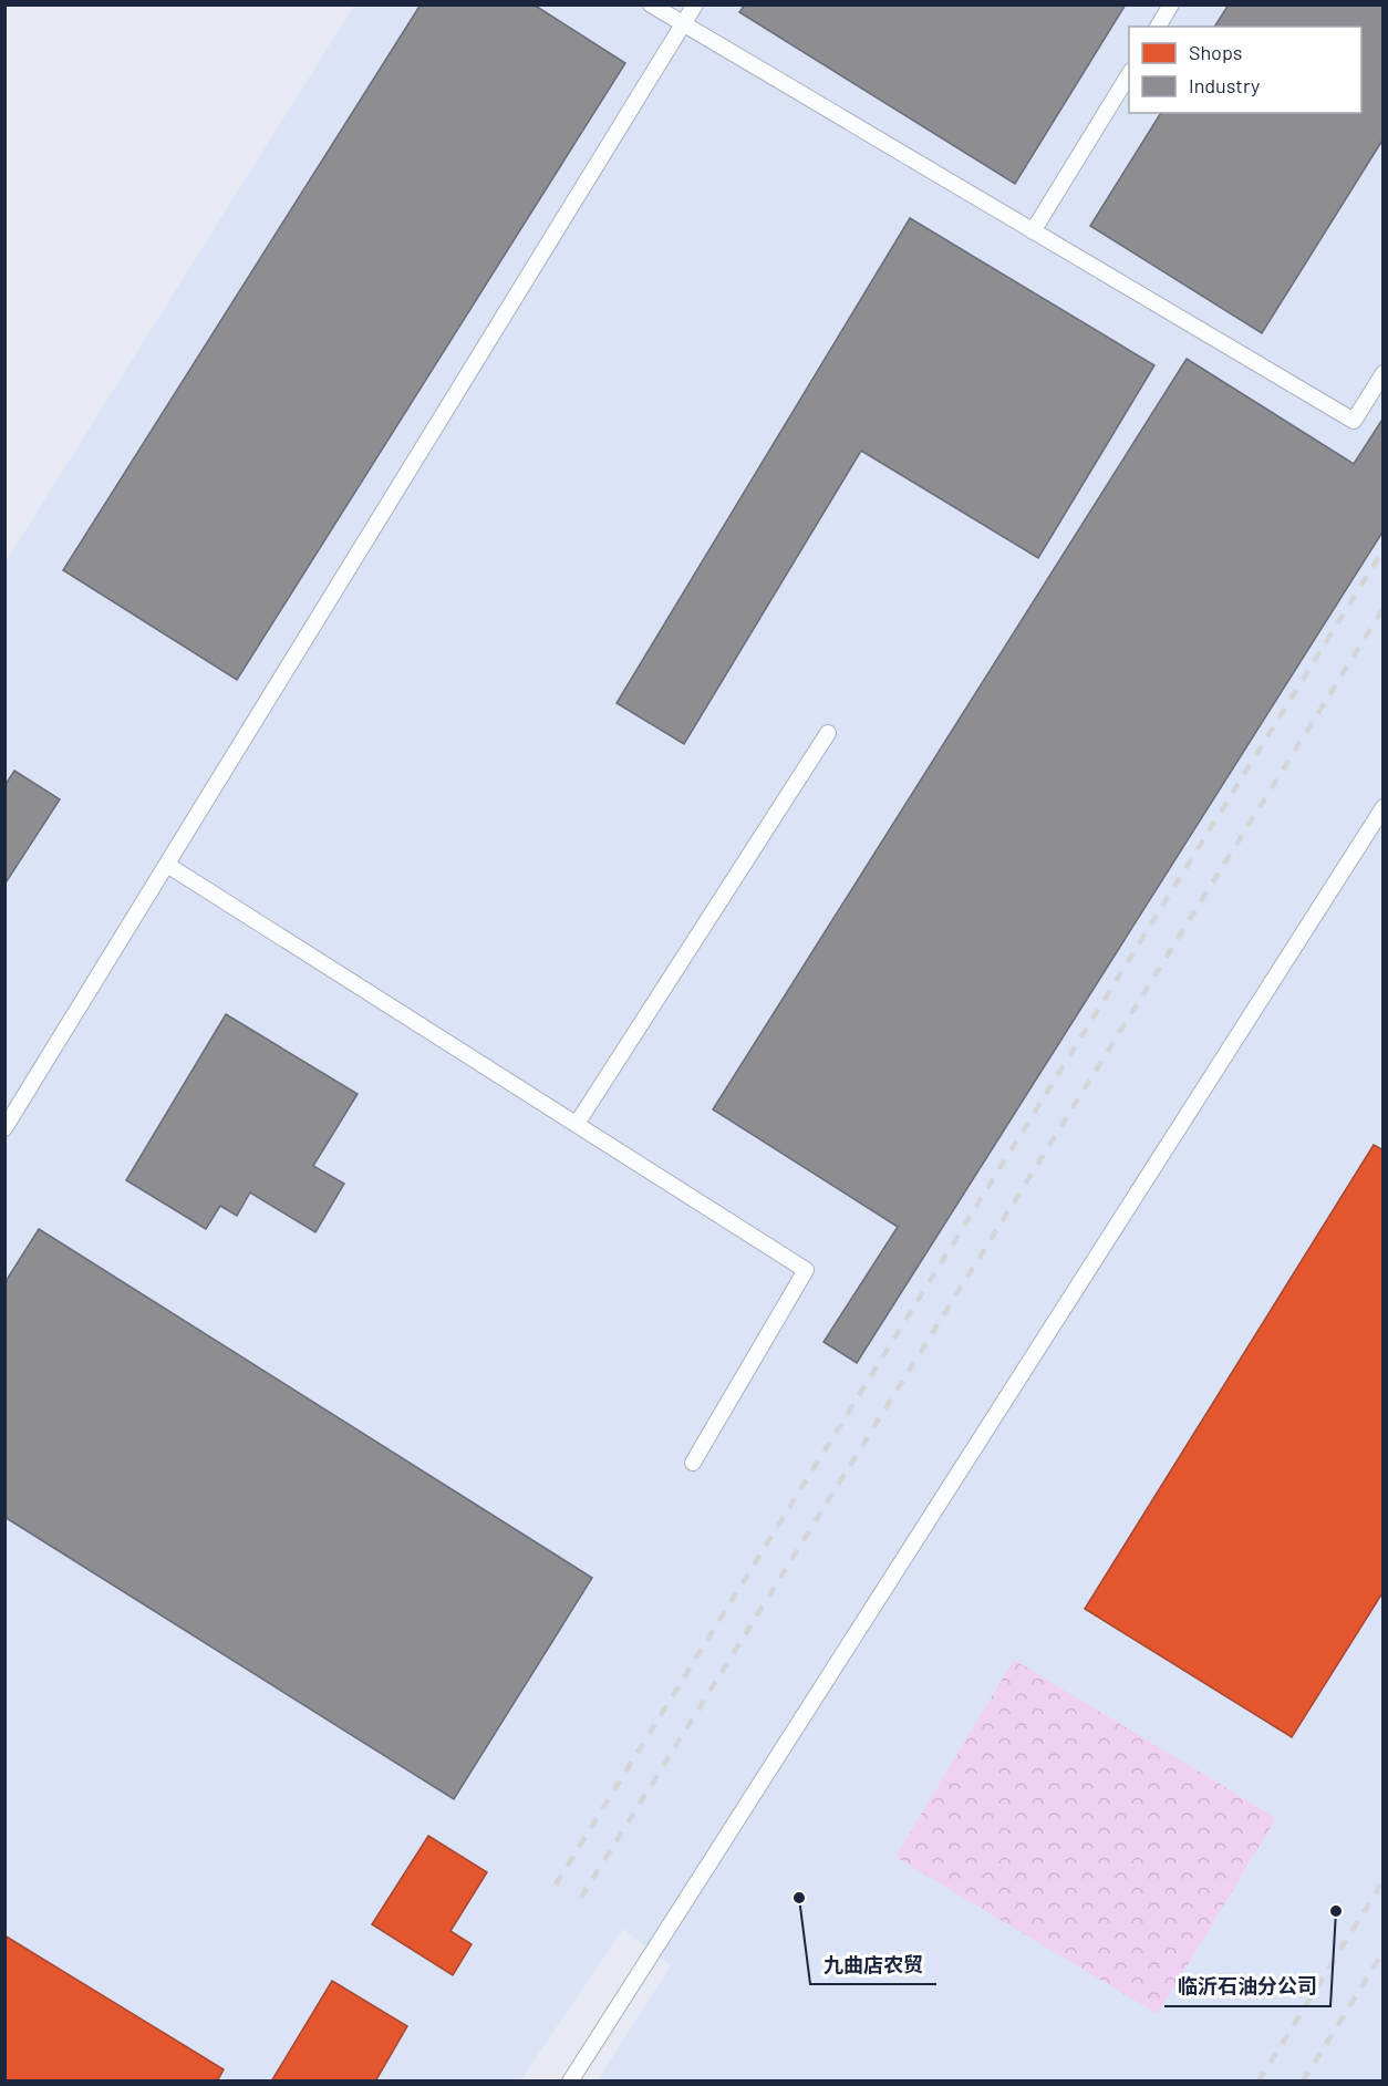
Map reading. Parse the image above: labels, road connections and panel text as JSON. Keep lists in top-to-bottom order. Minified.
{"places":["九曲店农贸","临沂石油分公司"],"legend":["Shops","Industry"]}
